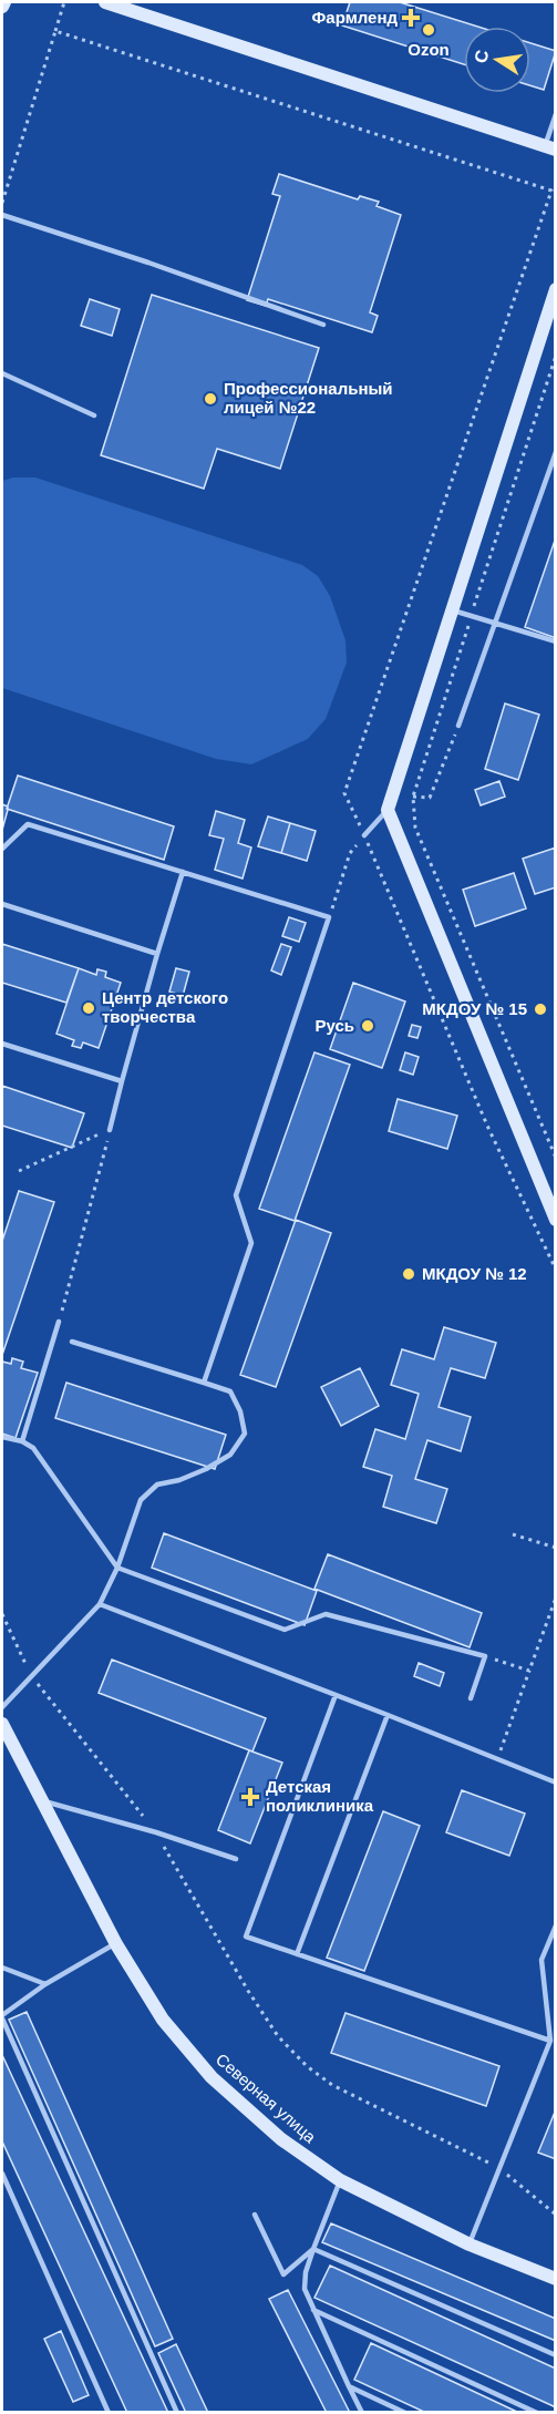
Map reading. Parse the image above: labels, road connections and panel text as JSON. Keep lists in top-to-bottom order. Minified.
{"streets":{"street":["Северная улица"]},"places":{"health":["Фармленд","Детская поликлиника"],"other":["Ozon","Профессиональный лицей №22","Центр детского творчества","МКДОУ № 15","Русь","МКДОУ № 12"]},"north":"left"}
